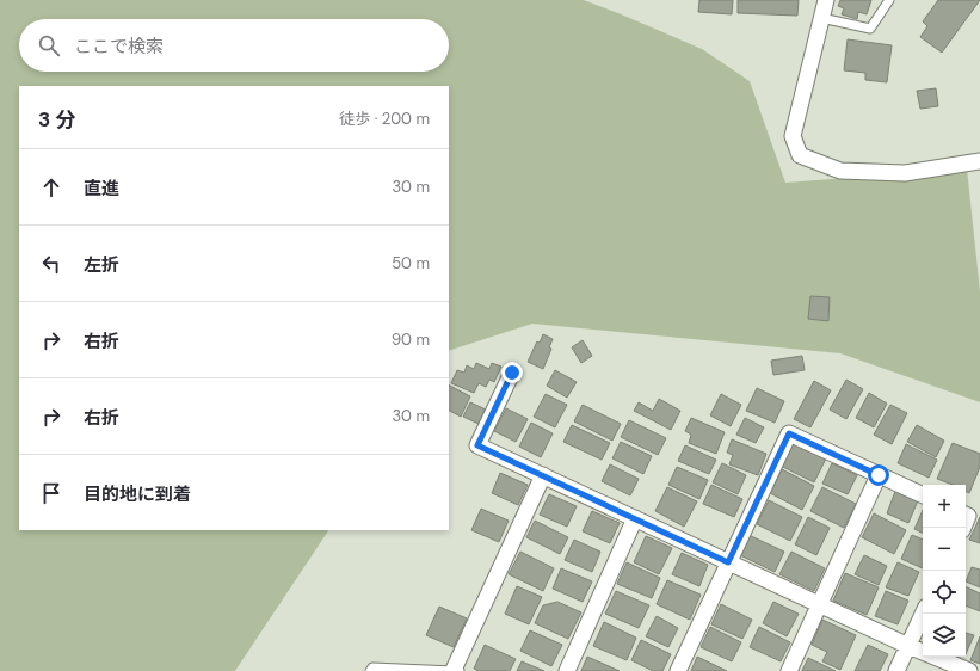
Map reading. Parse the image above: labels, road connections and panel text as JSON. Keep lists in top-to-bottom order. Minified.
{"page":{"search":"ここで検索","heading":["3 分","徒歩 · 200 m"],"list":[["直進","30 m"],["左折","50 m"],["右折","90 m"],["右折","30 m"],"目的地に到着"],"map_buttons":["+","−"]}}
